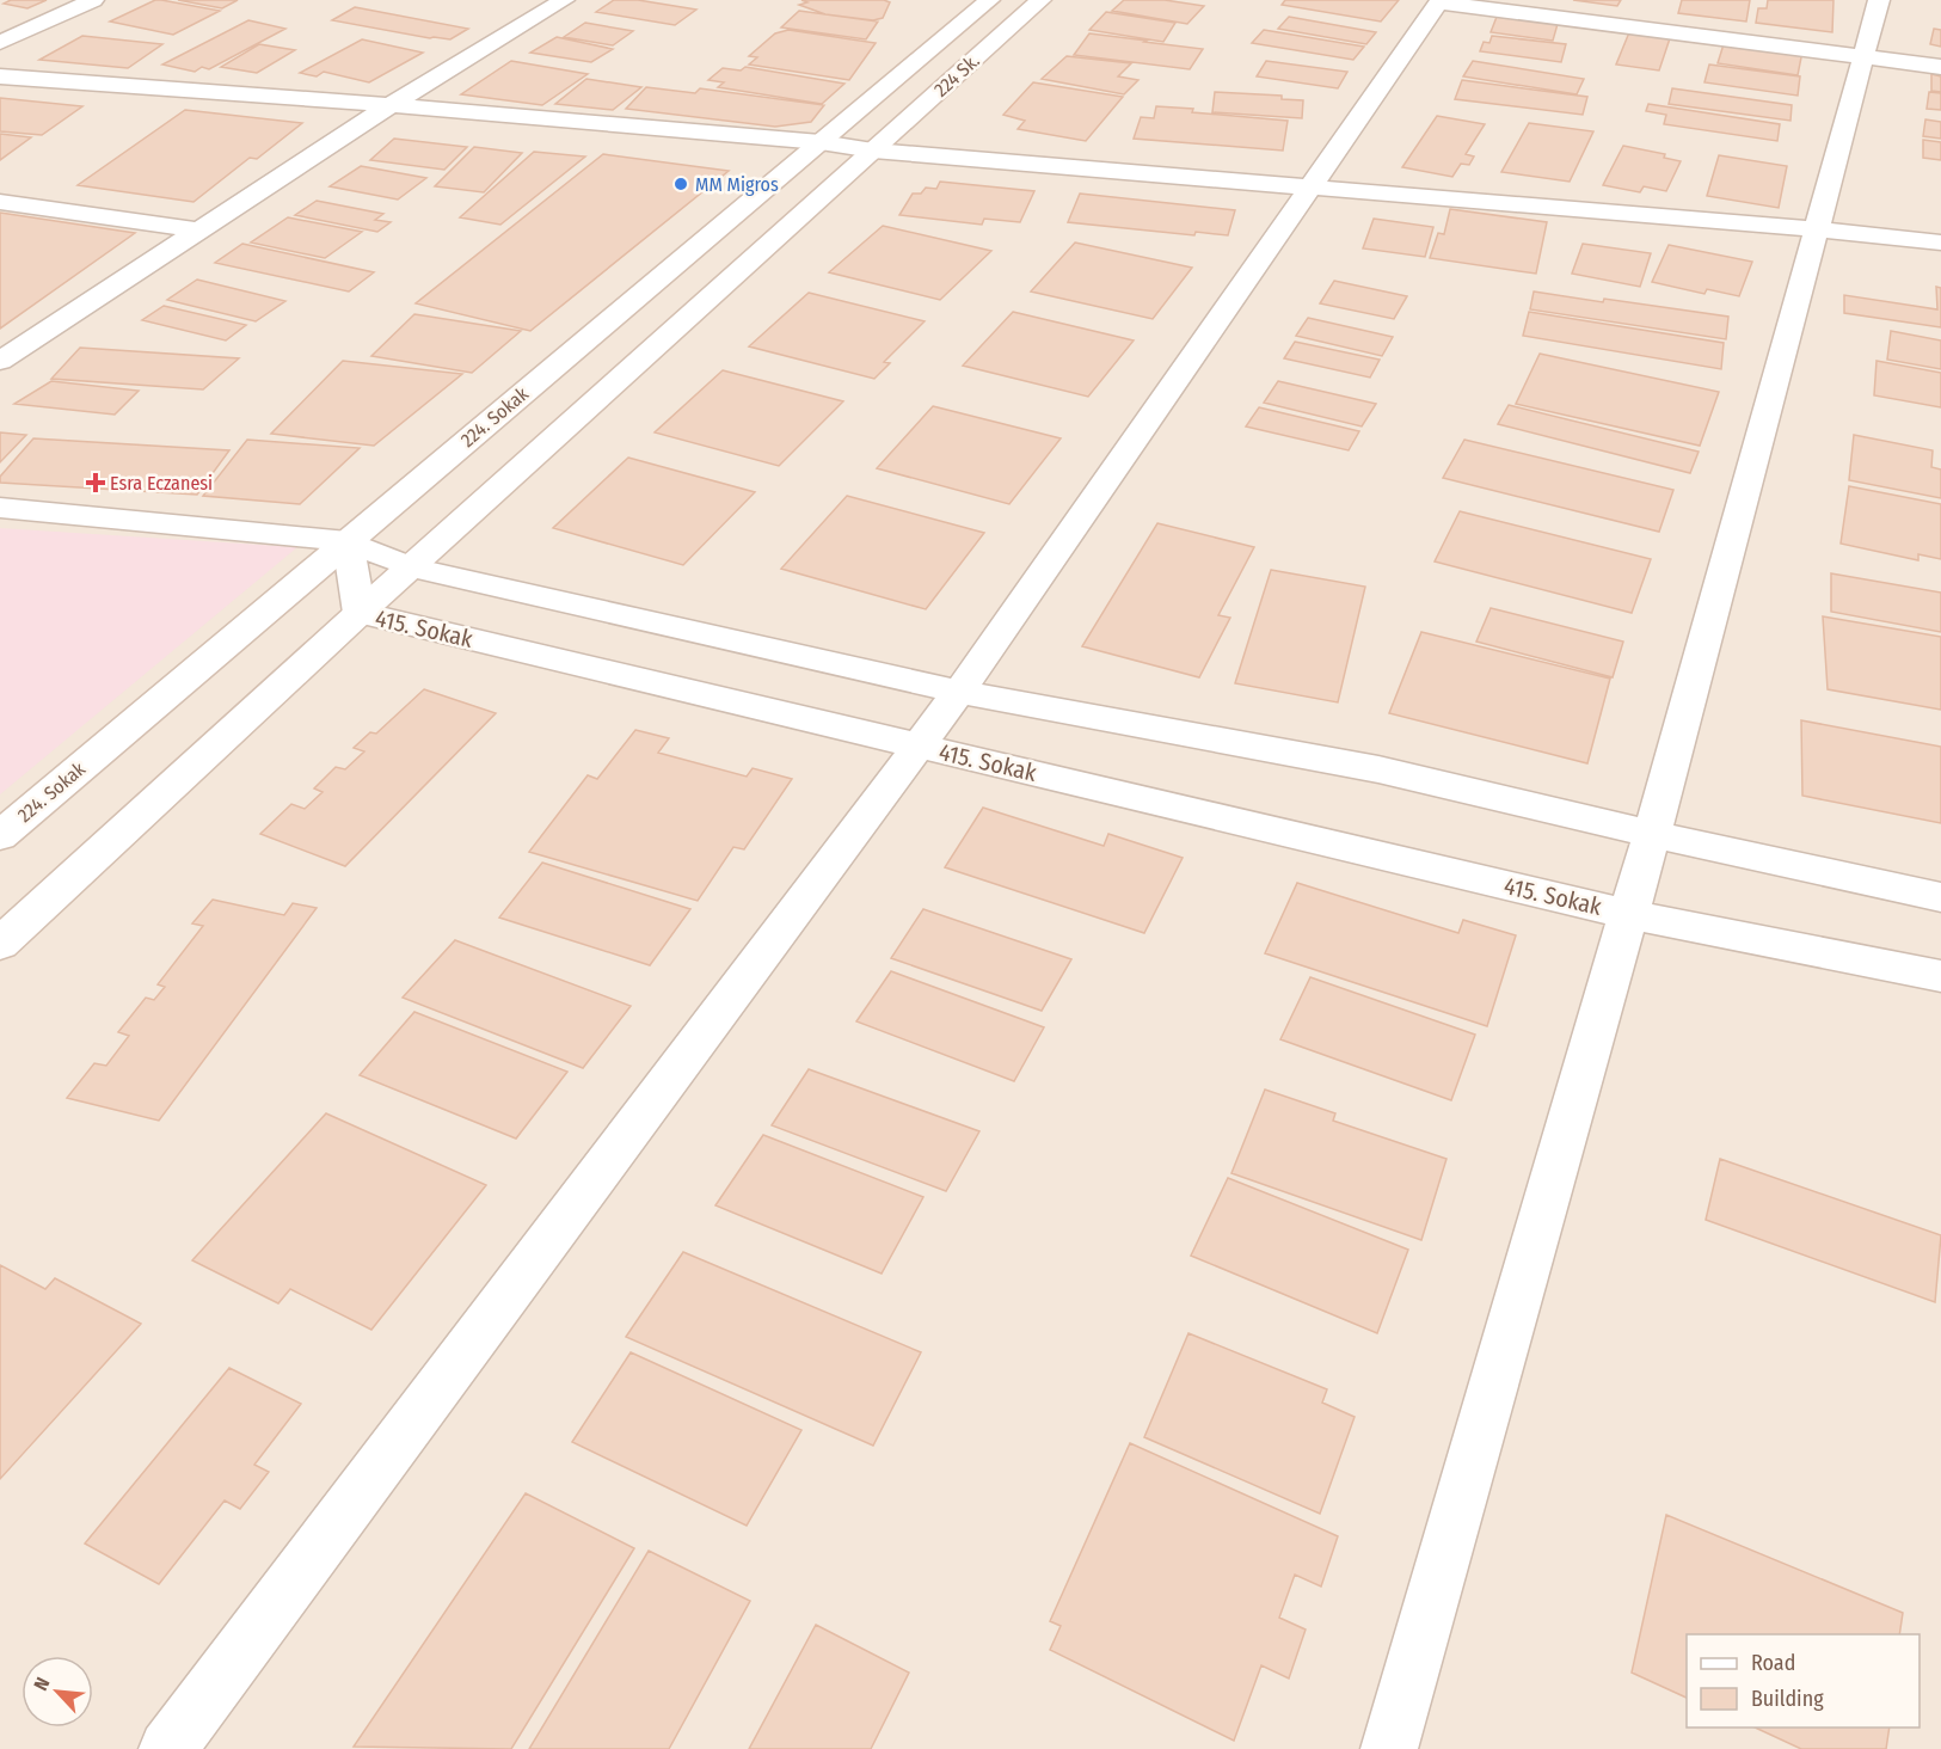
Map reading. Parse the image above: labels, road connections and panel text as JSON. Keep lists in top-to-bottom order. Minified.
{"streets":{"street":["224 Sk.","224. Sokak","415. Sokak"]},"crossings":[["224. Sokak","415. Sokak"]],"places":{"other":["MM Migros"],"health":["Esra Eczanesi"]},"legend":["Road","Building"],"north":"top left"}
